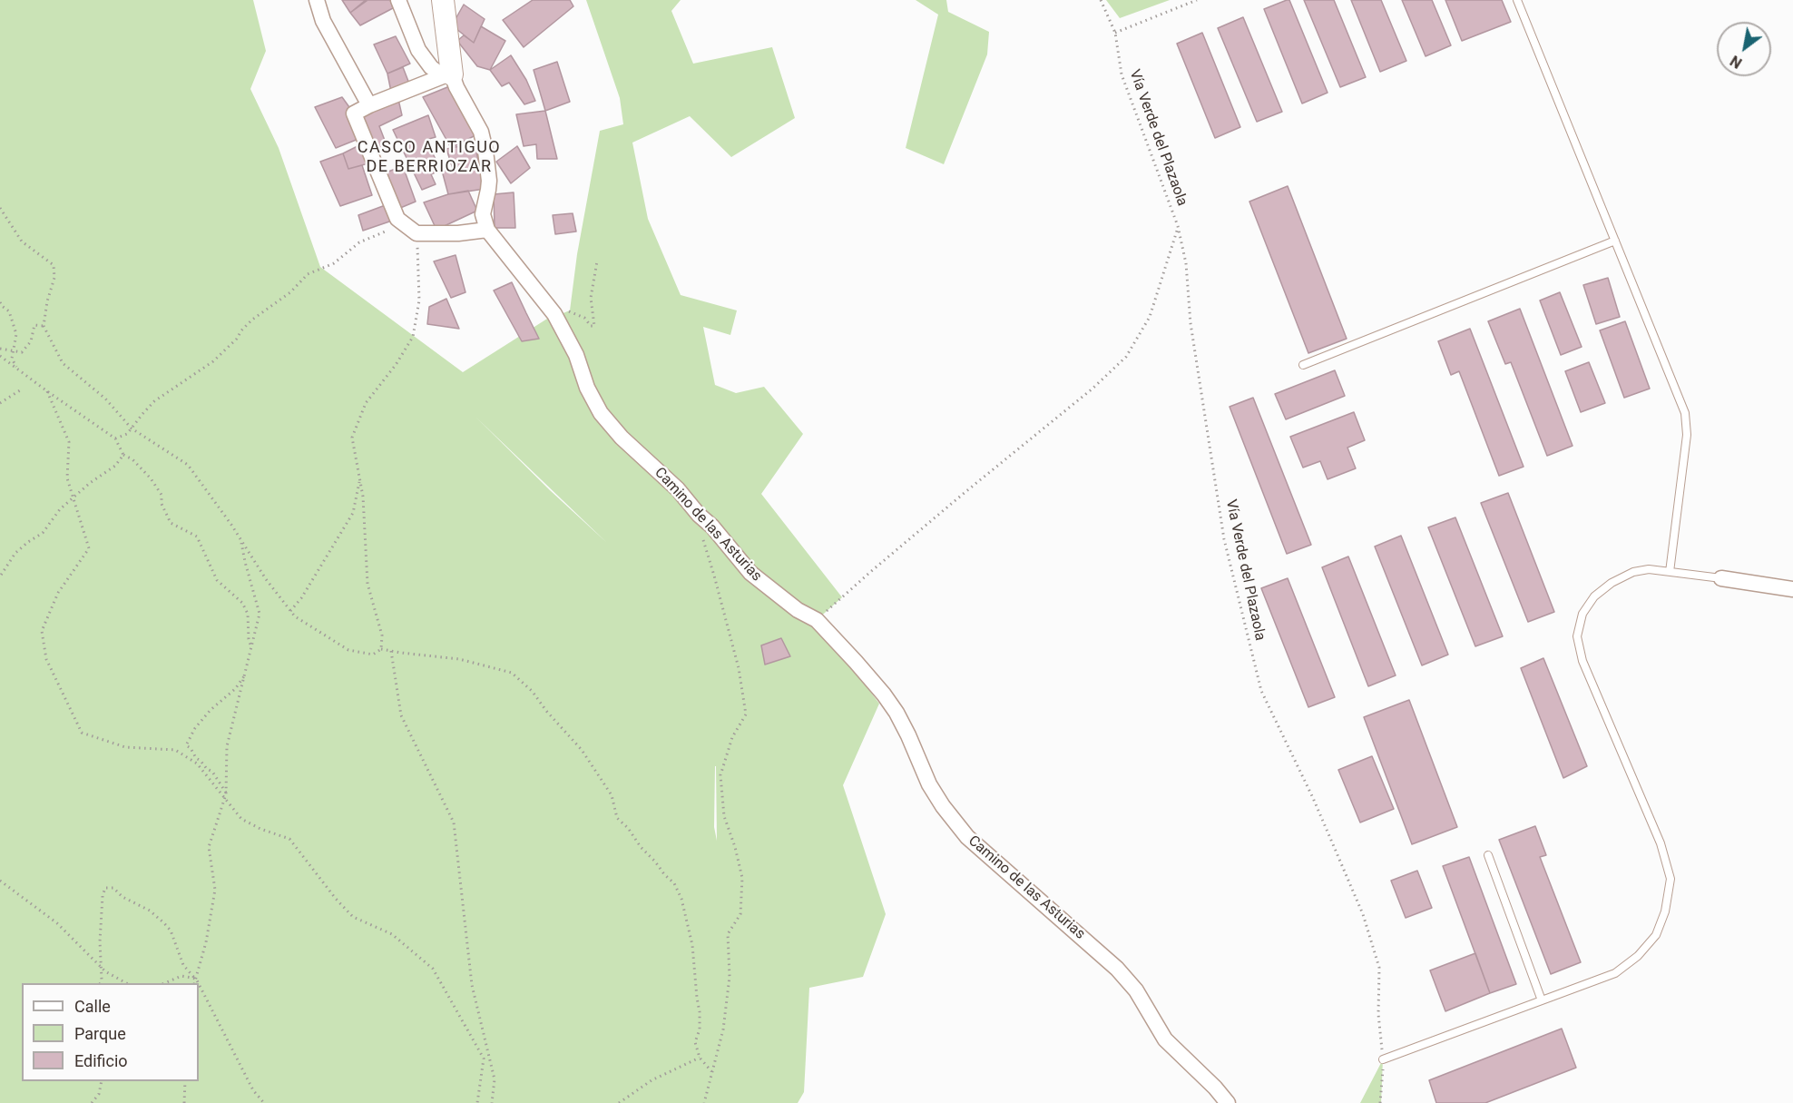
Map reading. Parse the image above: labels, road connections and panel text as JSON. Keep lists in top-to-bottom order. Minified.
{"streets":{"street":["Camino de las Asturias"],"path":["Vía Verde del Plazaola"]},"districts":["CASCO ANTIGUO DE BERRIOZAR"],"legend":["Calle","Parque","Edificio"],"north":"bottom left"}
